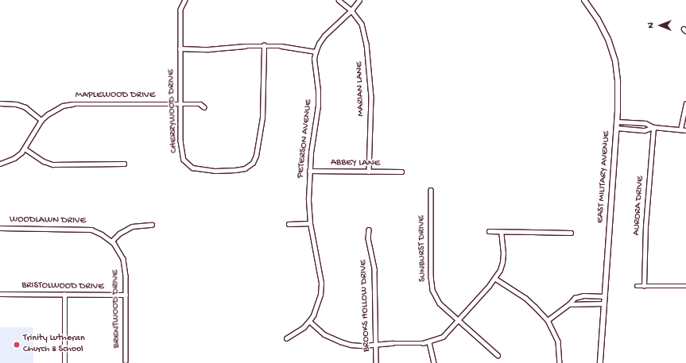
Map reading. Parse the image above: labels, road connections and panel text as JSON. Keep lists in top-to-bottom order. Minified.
{"streets":{"main road":["EAST MILITARY AVENUE"],"street":["MARIAN LANE","MAPLEWOOD DRIVE","CHERRYWOOD DRIVE","PETERSON AVENUE","ABBEY LANE","AURORA DRIVE","WOODLAWN DRIVE","SUNBURST DRIVE","BRISTOLWOOD DRIVE","BROOKS HOLLOW DRIVE","BRENTWOOD DRIVE"]},"crossings":[["MARIAN LANE","PETERSON AVENUE"],["MARIAN LANE","ABBEY LANE"],["MAPLEWOOD DRIVE","CHERRYWOOD DRIVE"],["PETERSON AVENUE","ABBEY LANE"],["WOODLAWN DRIVE","BRENTWOOD DRIVE"],["BRISTOLWOOD DRIVE","BRENTWOOD DRIVE"]],"places":["Trinity Lutheran Church & School"],"north":"left"}
